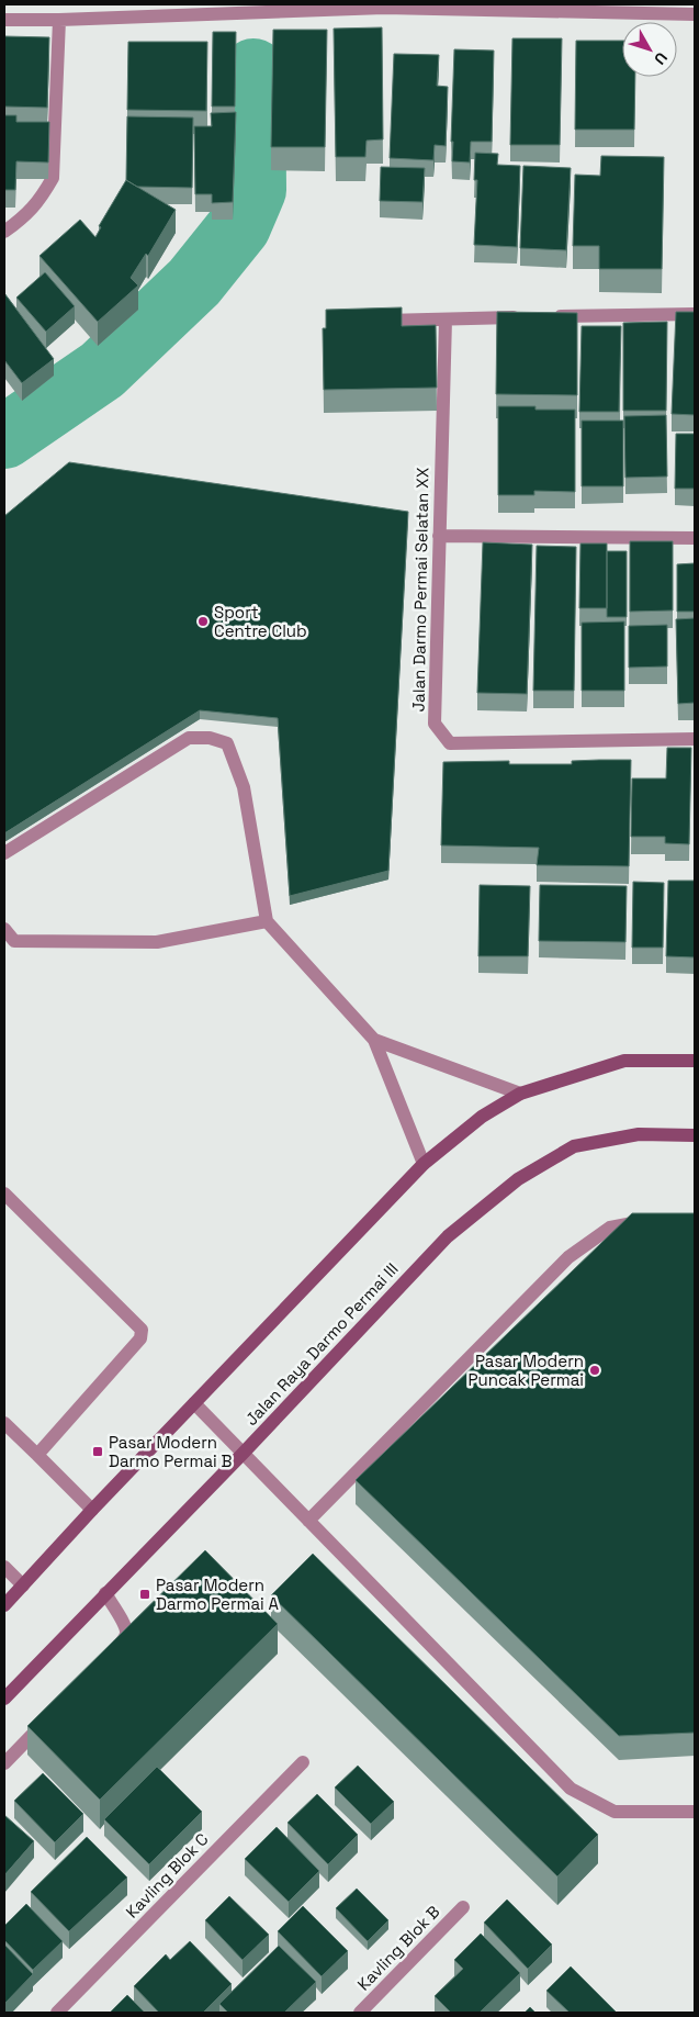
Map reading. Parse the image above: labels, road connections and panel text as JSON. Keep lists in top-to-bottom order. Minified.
{"streets":{"main road":["Jalan Raya Darmo Permai III"],"street":["Jalan Darmo Permai Selatan XX","Kavling Blok C","Kavling Blok B"]},"places":{"other":["Sport Centre Club","Pasar Modern Puncak Permai"],"transit":["Pasar Modern Darmo Permai B","Pasar Modern Darmo Permai A"]},"north":"bottom right"}
